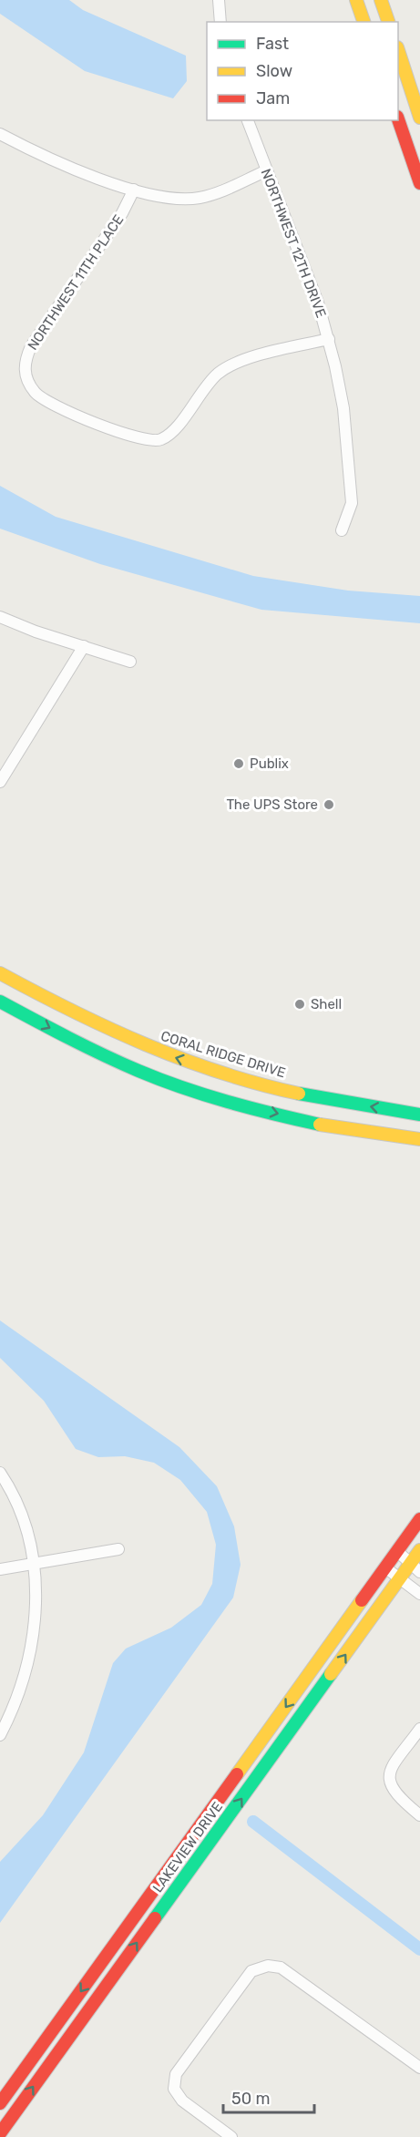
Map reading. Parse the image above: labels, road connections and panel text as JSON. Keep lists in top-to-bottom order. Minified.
{"streets":{"street":["NORTHWEST 12TH DRIVE","NORTHWEST 11TH PLACE","CORAL RIDGE DRIVE","LAKEVIEW DRIVE"]},"crossings":[["NORTHWEST 12TH DRIVE","NORTHWEST 11TH PLACE"]],"places":["Publix","The UPS Store","Shell"],"legend":["Fast","Slow","Jam"],"scale_bar":"50 m"}
